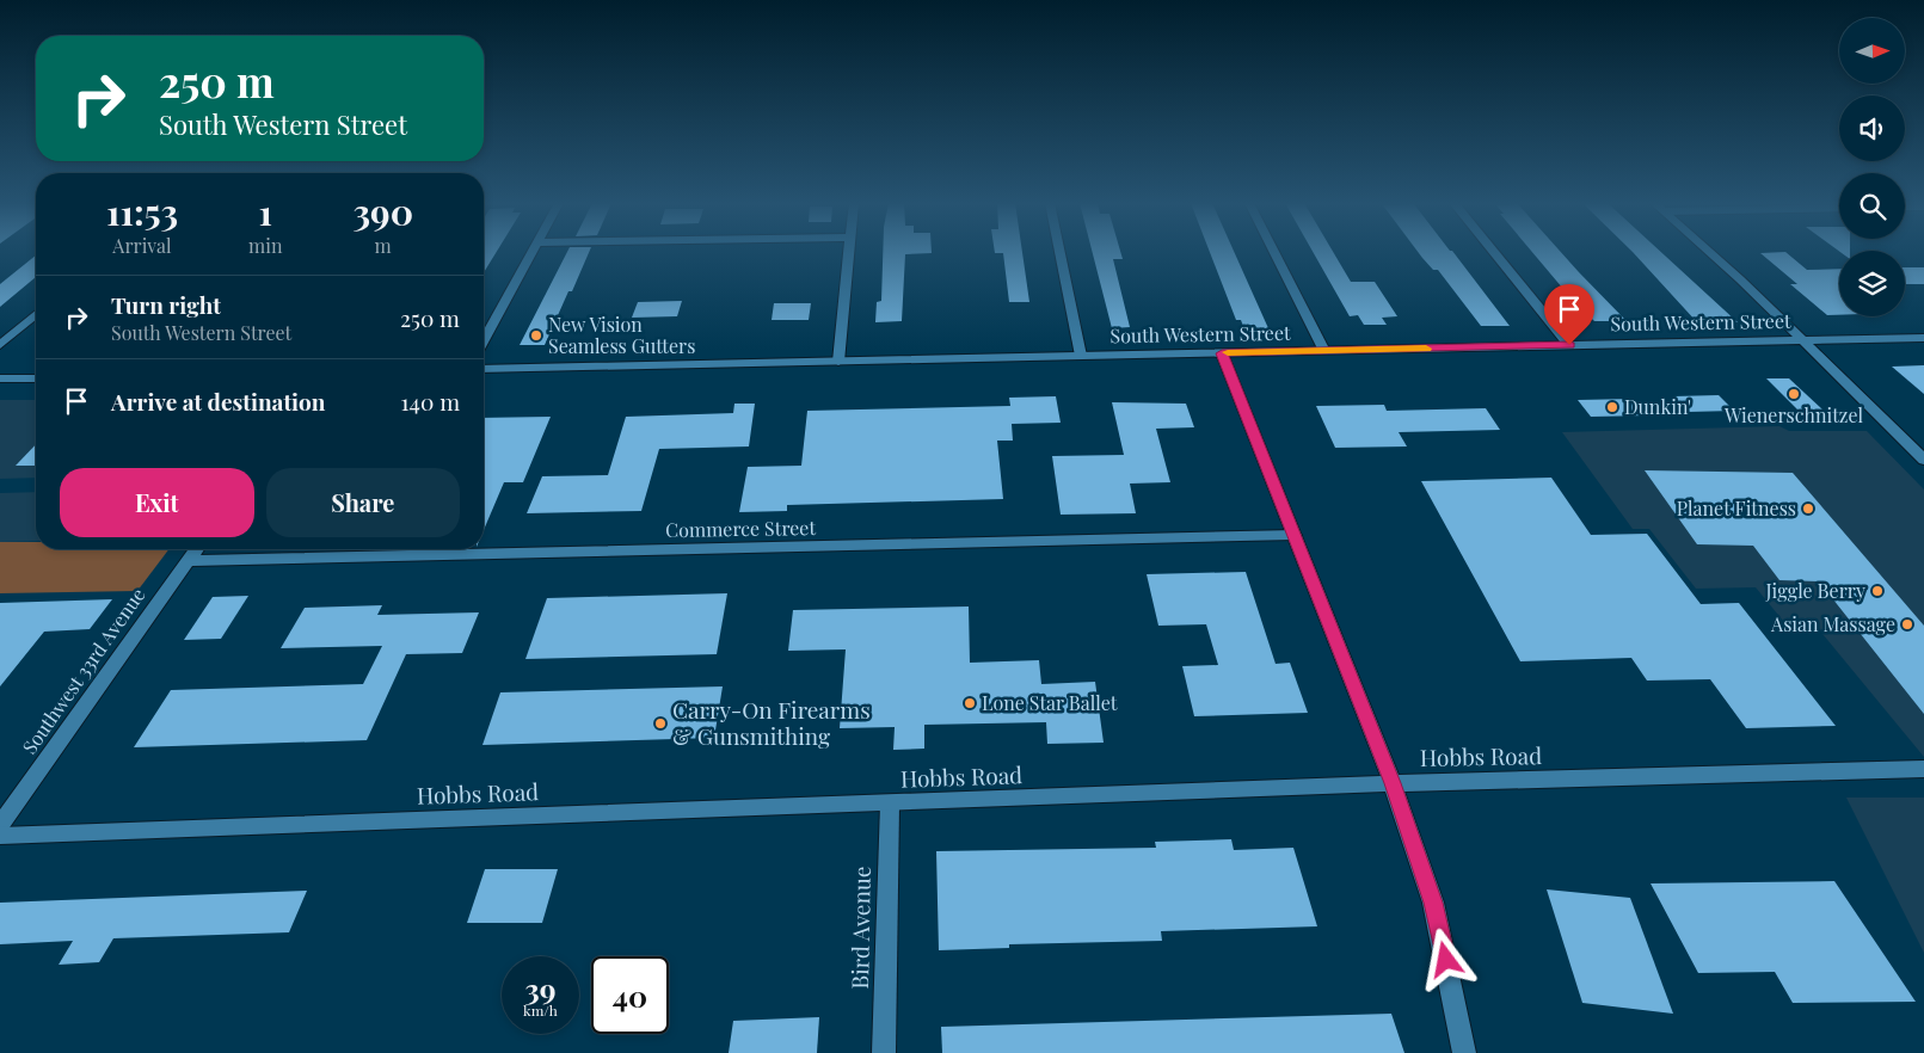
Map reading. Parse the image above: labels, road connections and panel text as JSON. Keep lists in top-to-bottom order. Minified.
{"streets":{"street":["South Western Street","Commerce Street","Southwest 33rd Avenue","Hobbs Road","Bird Avenue"]},"crossings":[["Commerce Street","Southwest 33rd Avenue"],["Hobbs Road","Bird Avenue"]],"places":["New Vision Seamless Gutters","Wienerschnitzel","Dunkin'","Planet Fitness","Jiggle Berry","Asian Massage","Lone Star Ballet","Carry-On Firearms & Gunsmithing"],"north":"right","page":{"turn":["250 m","South Western Street"],"eta":["11:53","Arrival","1","min","390","m"],"list":[{"name":"Turn right","note":"South Western Street","value":"250 m"},{"name":"Arrive at destination","value":"140 m"}],"buttons":["Exit","Share"],"speed":"39 km/h","limit":"40"}}
